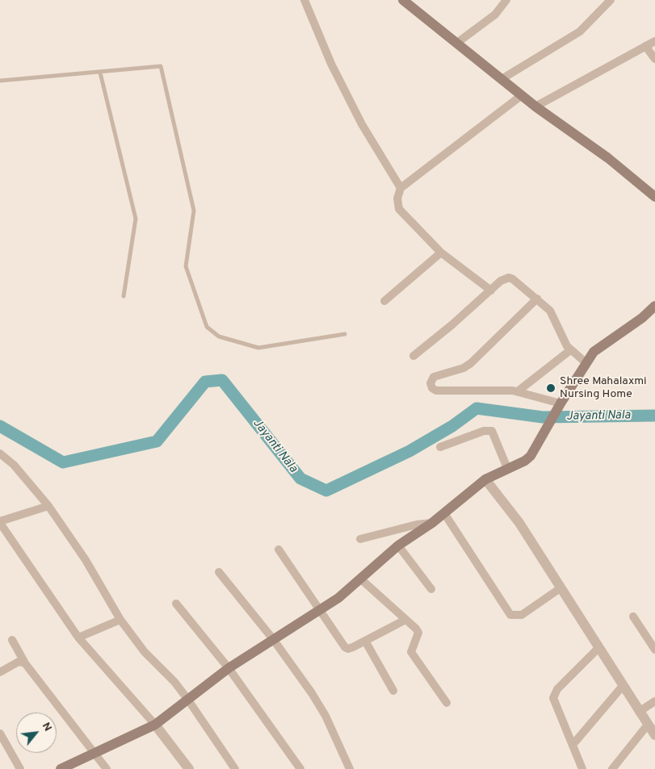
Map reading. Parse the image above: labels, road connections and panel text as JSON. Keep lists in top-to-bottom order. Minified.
{"water":["Jayanti Nala"],"places":["Shree Mahalaxmi Nursing Home"],"north":"top right"}
